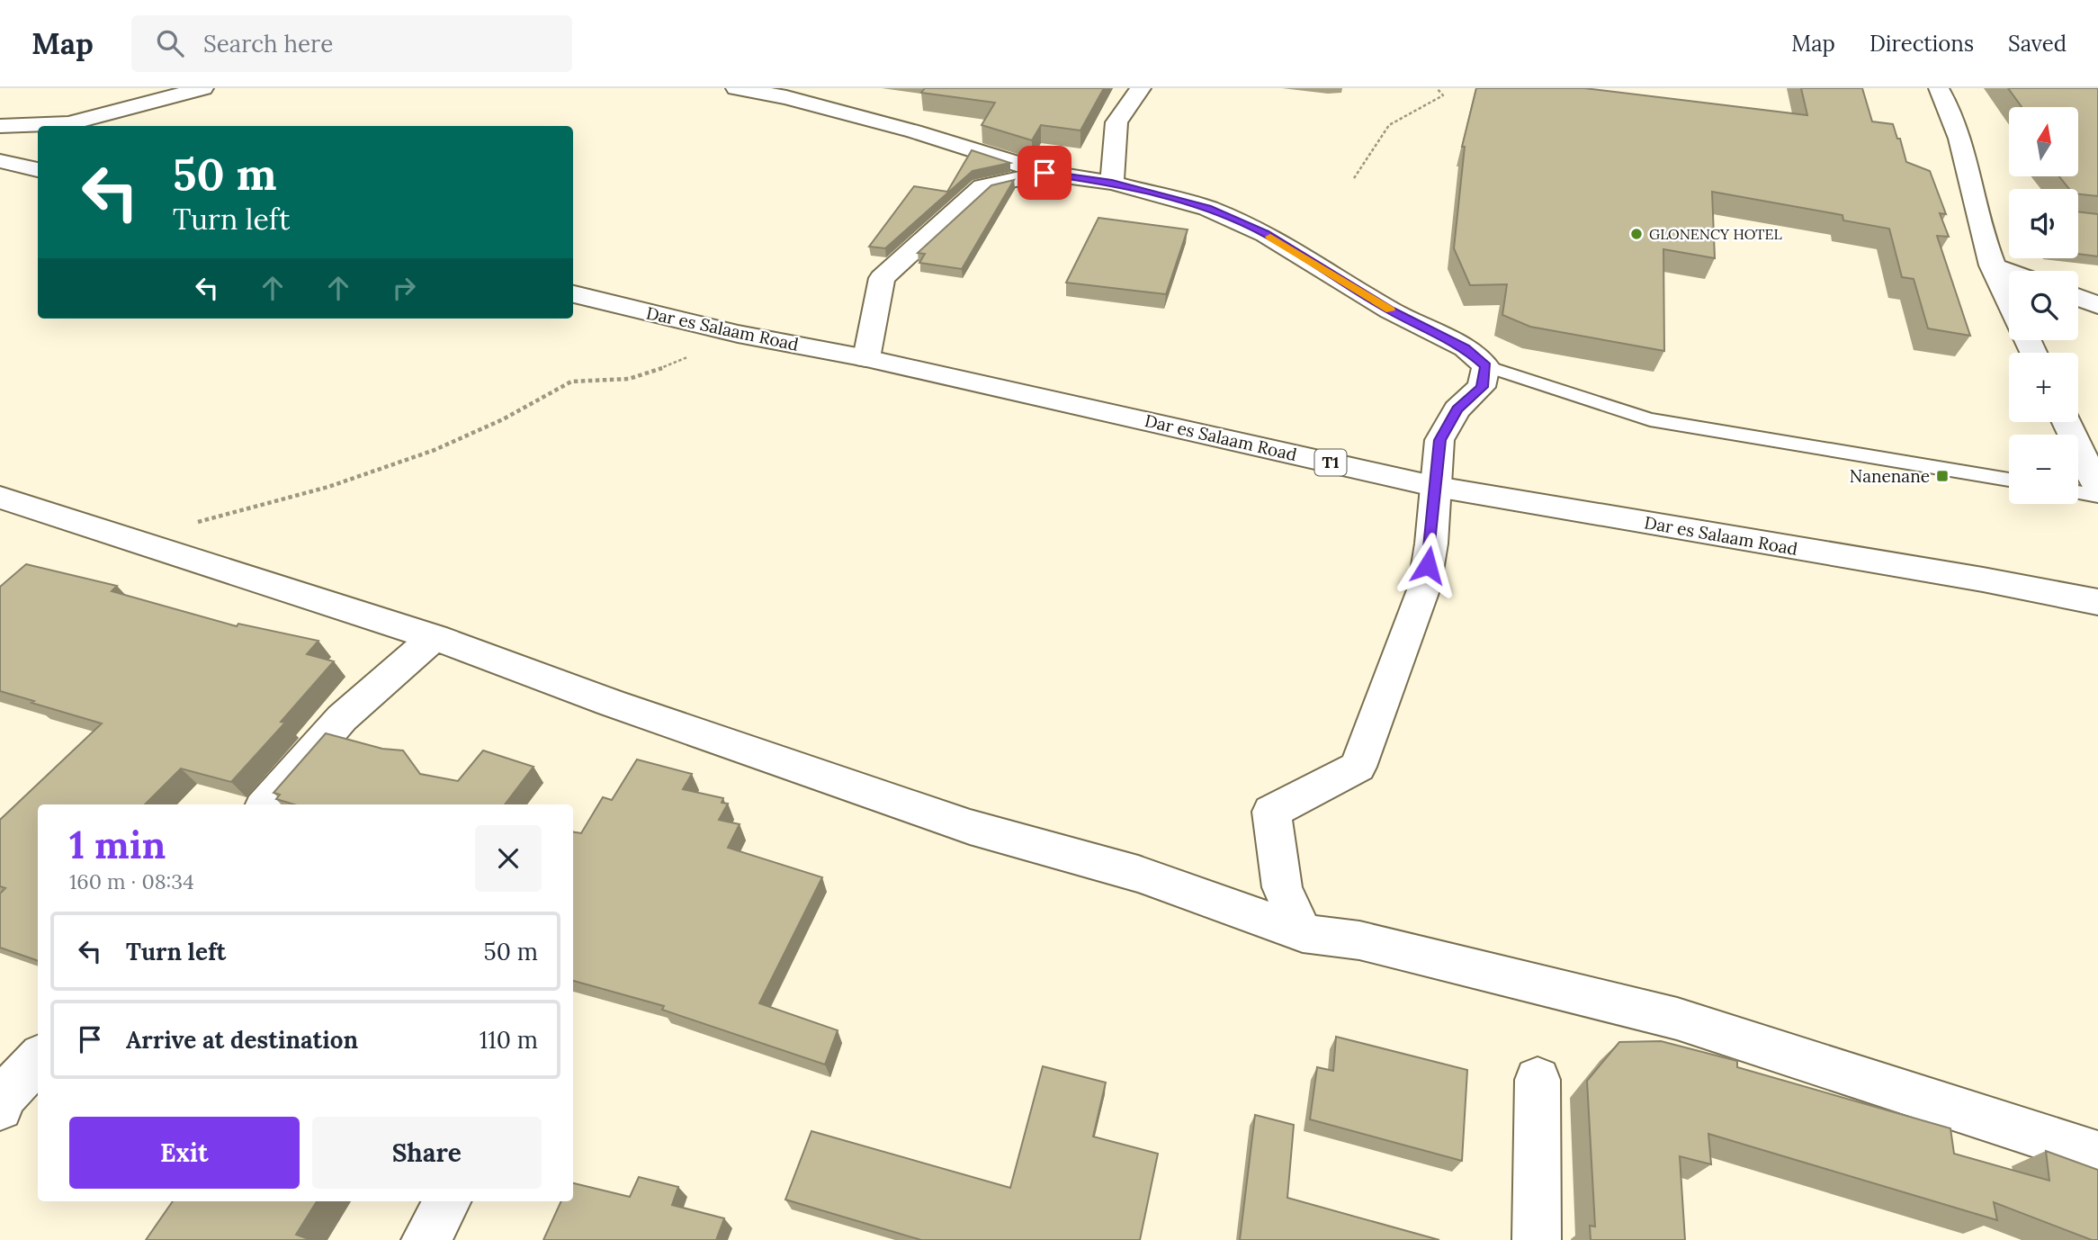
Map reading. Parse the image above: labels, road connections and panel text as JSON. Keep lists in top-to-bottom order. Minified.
{"streets":{"main road":["Dar es Salaam Road","T1"]},"places":{"other":["GLONENCY HOTEL"],"transit":["Nanenane"]},"north":"top","page":{"header":"Map","search":"Search here","nav":["Map","Directions","Saved"],"map_buttons":["+","−"],"turn":["50 m","Turn left"],"heading":["1 min","160 m · 08:34"],"list":[{"name":"Turn left","value":"50 m"},{"name":"Arrive at destination","value":"110 m"}],"buttons":["Exit","Share"]}}
